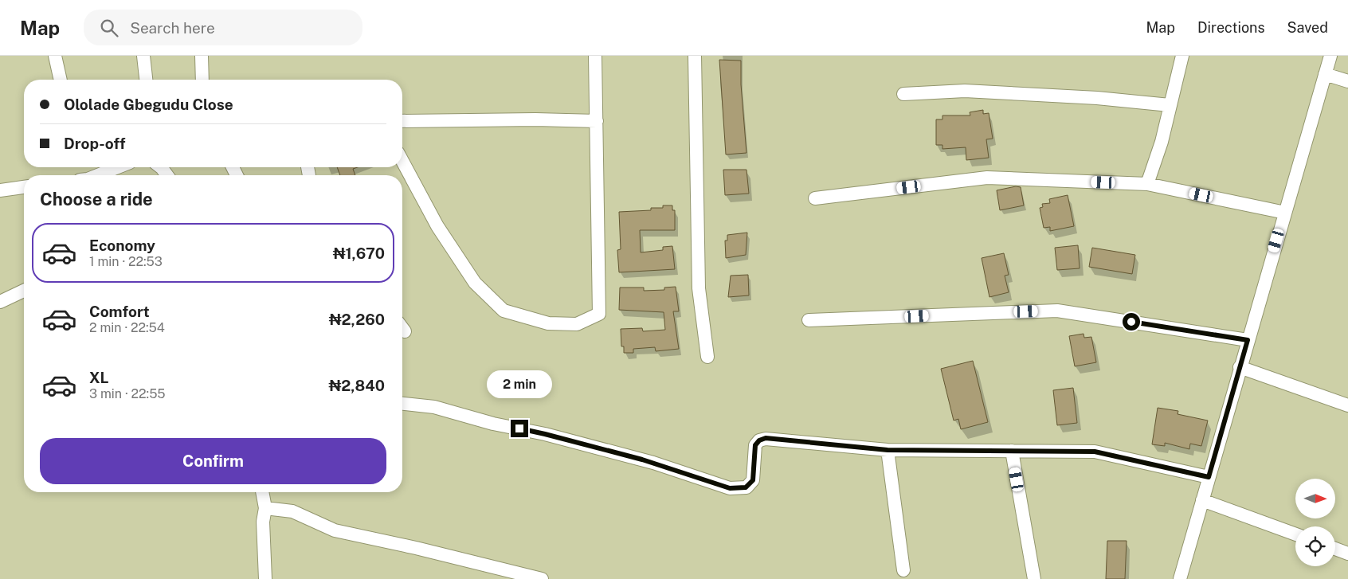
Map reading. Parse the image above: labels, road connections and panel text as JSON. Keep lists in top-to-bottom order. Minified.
{"north":"right","page":{"header":"Map","search":"Search here","nav":["Map","Directions","Saved"],"banner":["Ololade Gbegudu Close","Drop-off"],"heading":"Choose a ride","list":[{"name":"Economy","note":"1 min · 22:53","value":"₦1,670"},{"name":"Comfort","note":"2 min · 22:54","value":"₦2,260"},{"name":"XL","note":"3 min · 22:55","value":"₦2,840"}],"bubble":"2 min","buttons":"Confirm"}}
